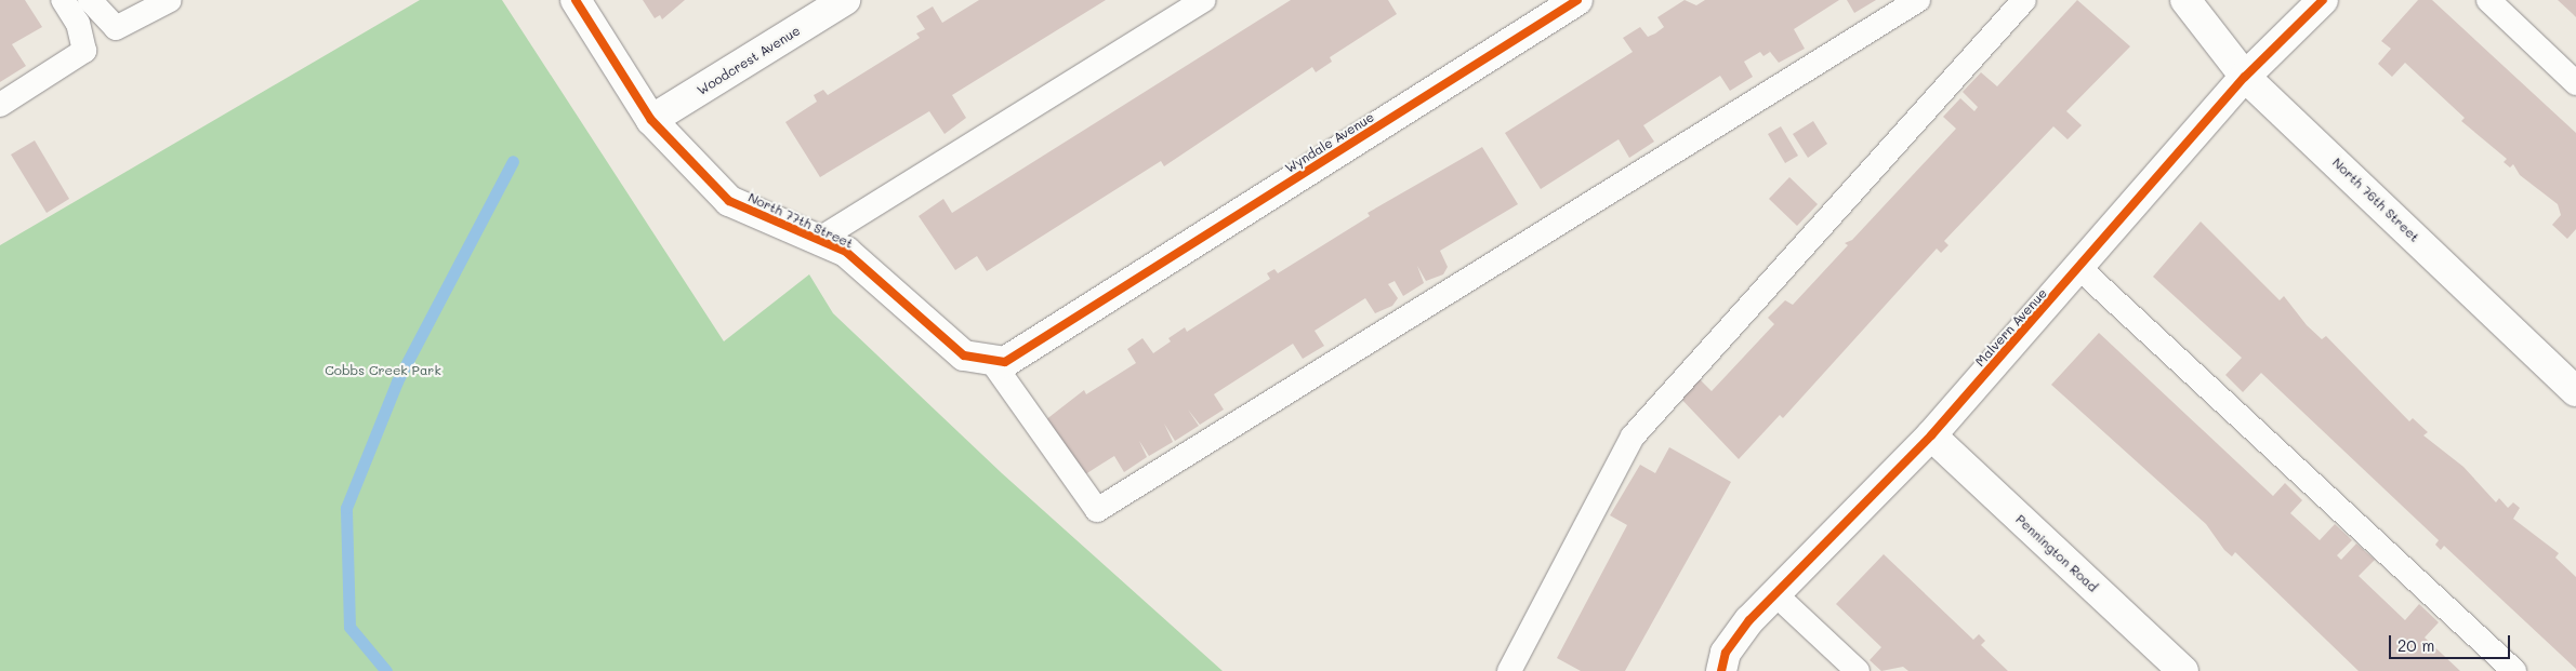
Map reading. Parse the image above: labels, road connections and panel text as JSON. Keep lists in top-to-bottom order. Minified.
{"streets":{"street":["Woodcrest Avenue","Wyndale Avenue","North 76th Street","North 77th Street","Malvern Avenue","Pennington Road"]},"crossings":[["Woodcrest Avenue","North 77th Street"],["Wyndale Avenue","North 77th Street"],["North 76th Street","Malvern Avenue"],["Malvern Avenue","Pennington Road"]],"parks":["Cobbs Creek Park"],"scale_bar":"20 m"}
